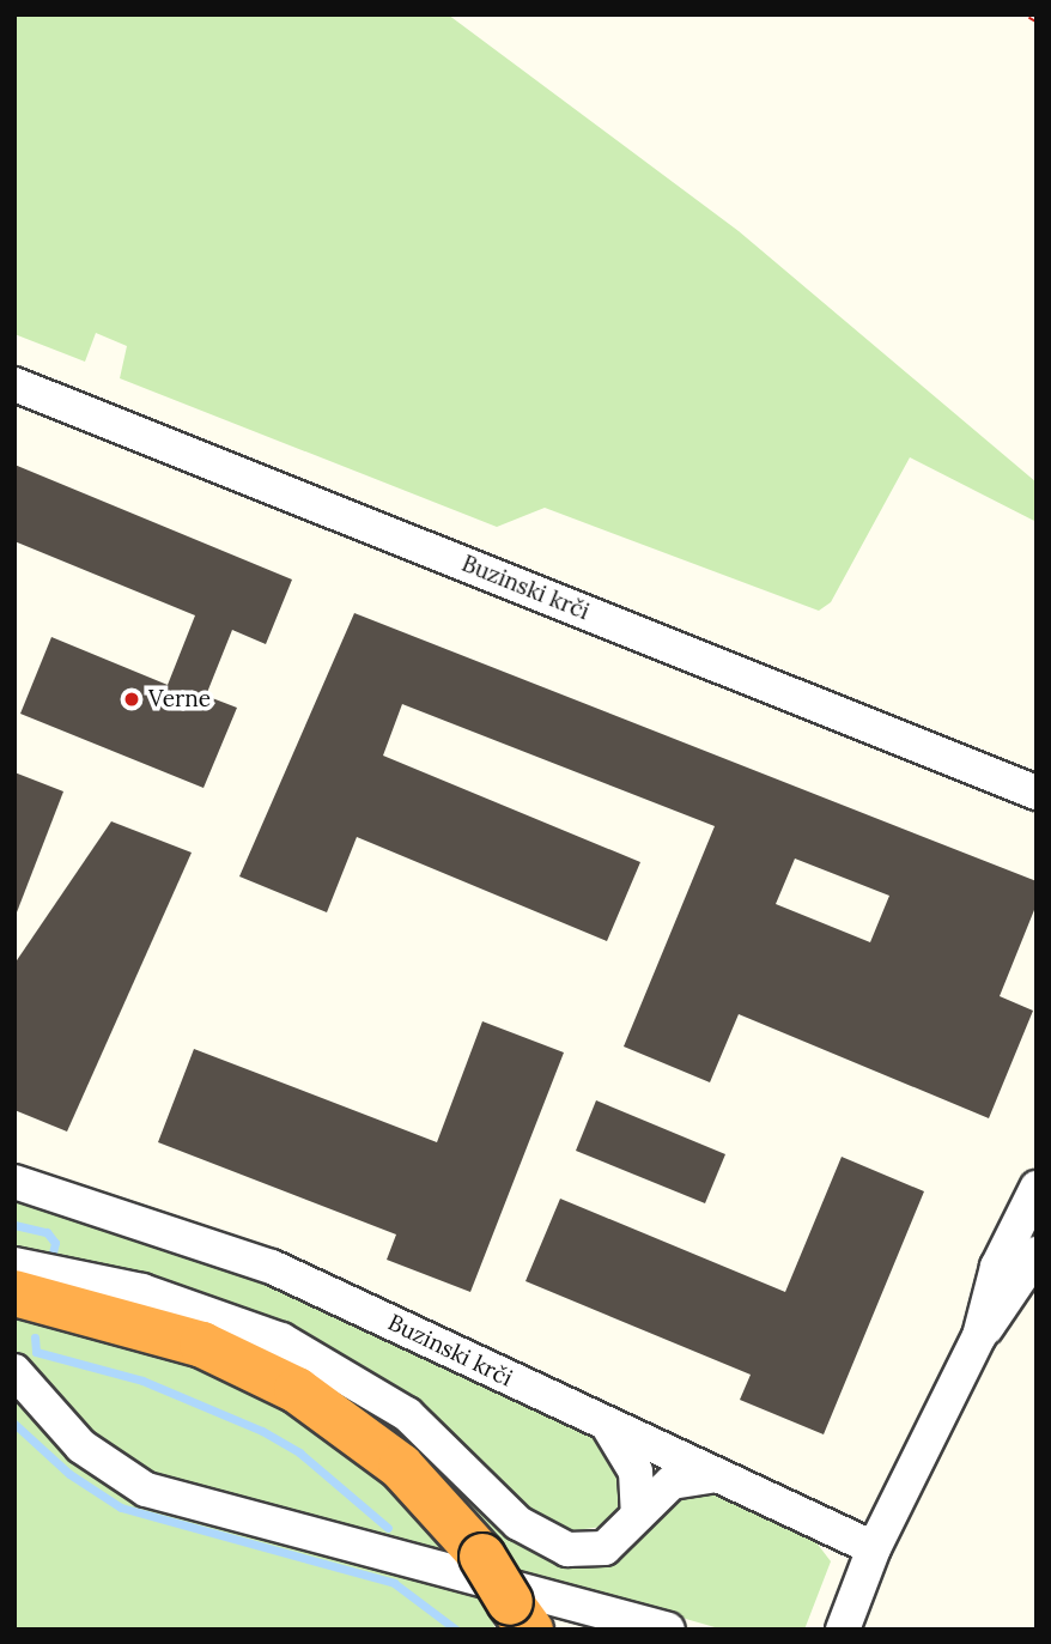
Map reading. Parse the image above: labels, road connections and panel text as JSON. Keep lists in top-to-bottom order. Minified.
{"streets":{"street":["Buzinski krči"]},"places":["Verne"]}
